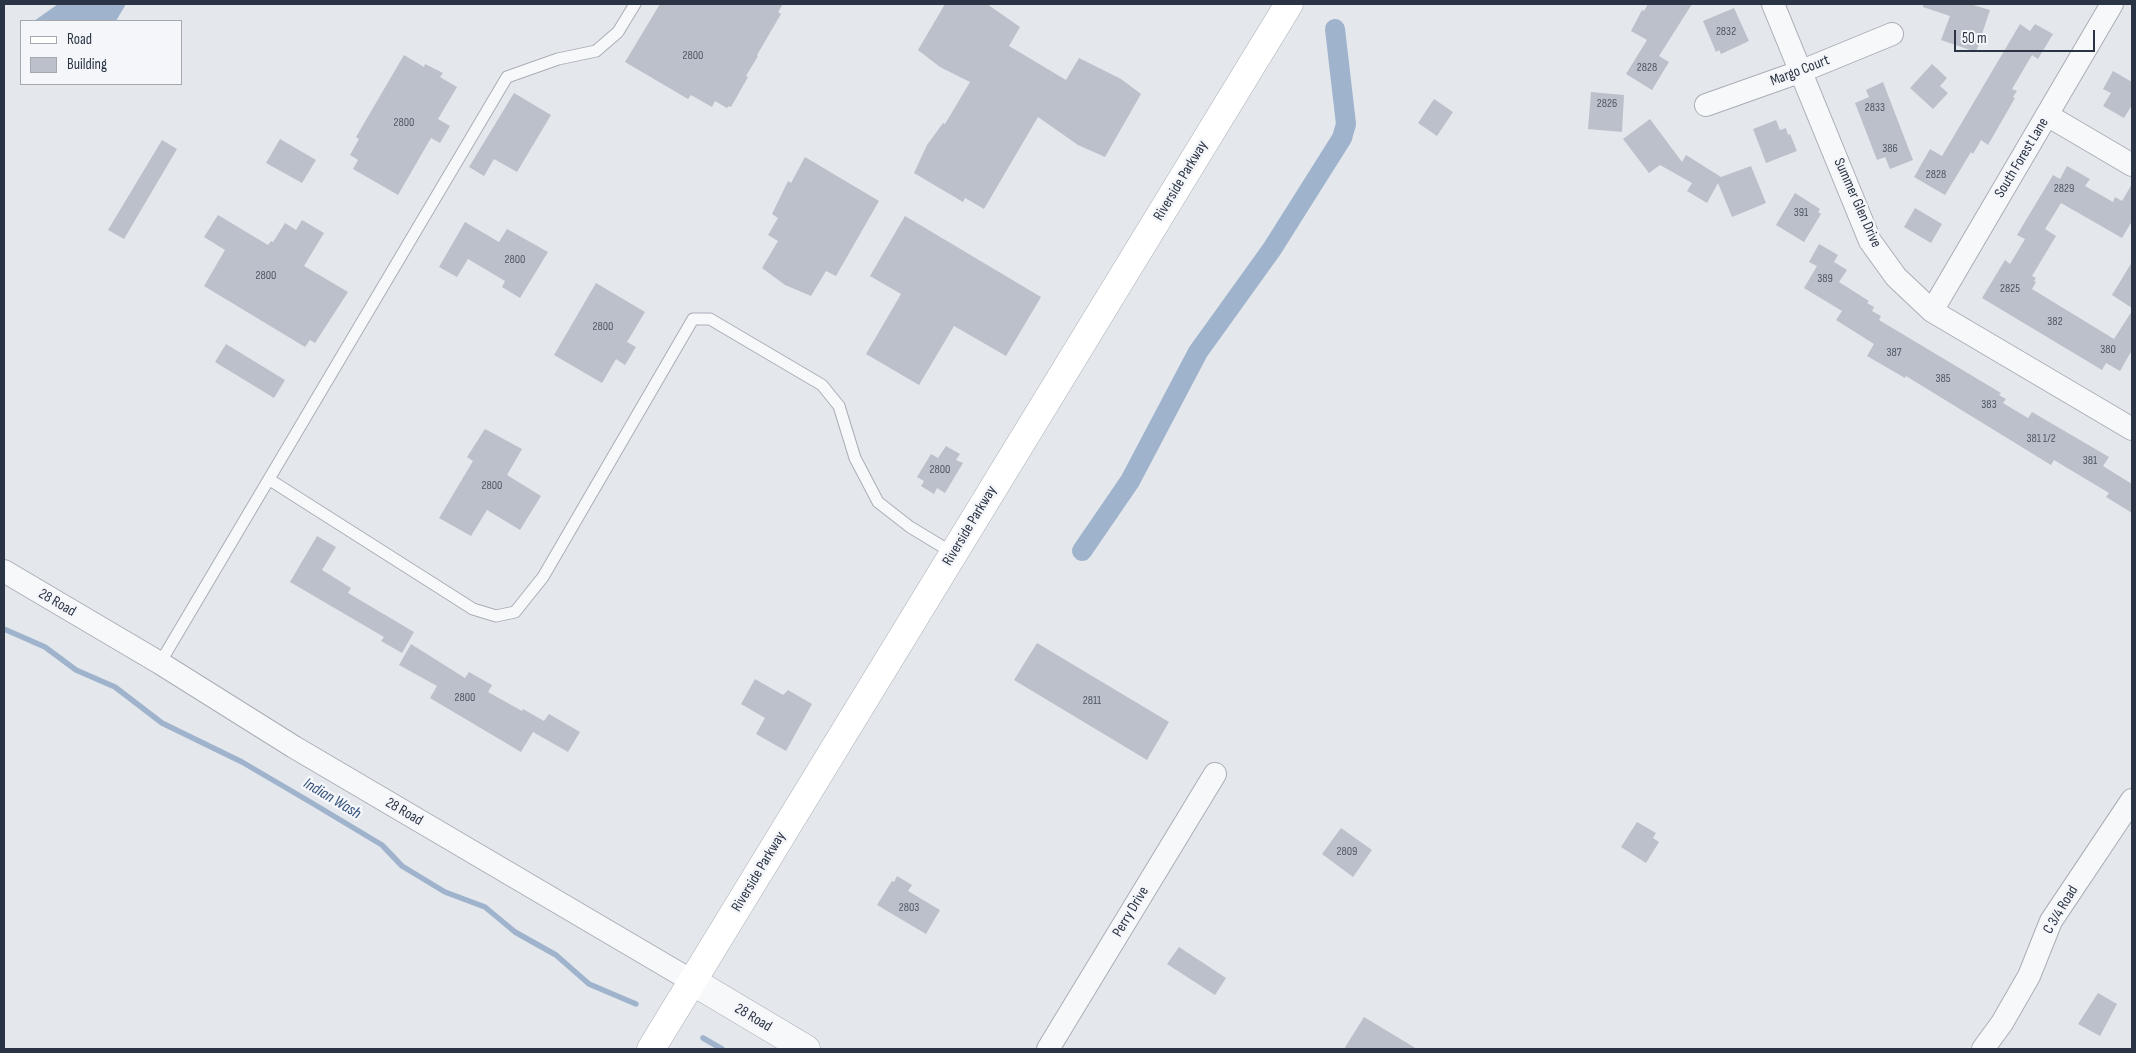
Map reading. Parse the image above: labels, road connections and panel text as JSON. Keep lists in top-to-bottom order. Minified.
{"streets":{"main road":["Riverside Parkway"],"street":["Margo Court","South Forest Lane","Summer Glen Drive","28 Road","C 3/4 Road","Perry Drive"]},"crossings":[["Margo Court","Summer Glen Drive"],["South Forest Lane","Summer Glen Drive"],["Riverside Parkway","28 Road"]],"water":["Indian Wash"],"house_numbers":["2832","2800","2828","2826","2833","2800","386","2828","2829","391","2800","2800","389","2825","382","2800","380","387","385","383","381 1/2","381","2800","2800","2800","2811","2809","2803"],"legend":["Road","Building"],"scale_bar":"50 m"}
